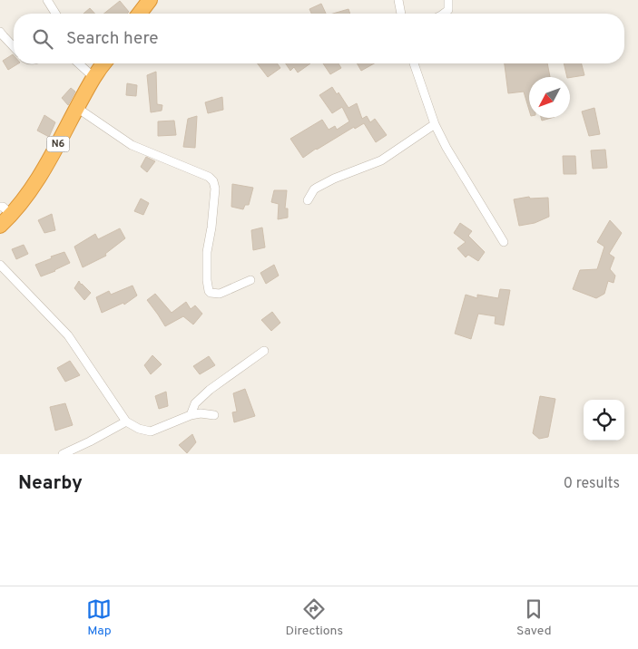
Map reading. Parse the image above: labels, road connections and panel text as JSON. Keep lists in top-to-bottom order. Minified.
{"streets":{"highway":["N6"]},"north":"bottom left","page":{"search":"Search here","heading":["Nearby","0 results"],"nav":["Map","Directions","Saved"]}}
